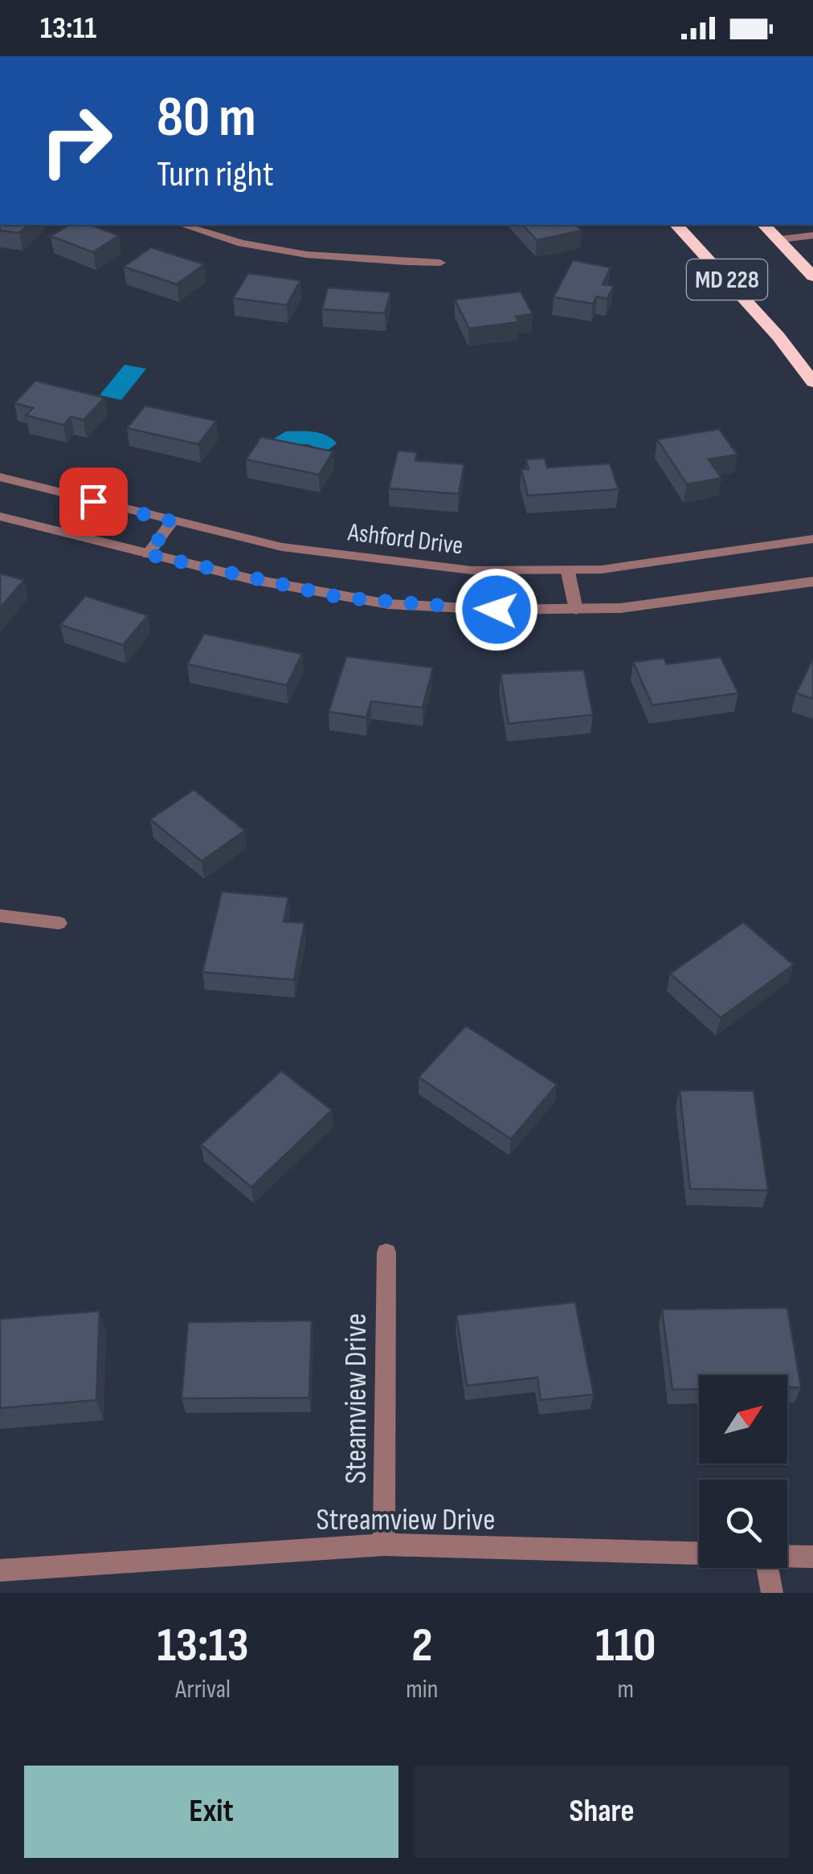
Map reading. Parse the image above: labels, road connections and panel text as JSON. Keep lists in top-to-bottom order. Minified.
{"streets":{"highway":["MD 228"],"street":["Ashford Drive","Steamview Drive","Streamview Drive"]},"crossings":[["Steamview Drive","Streamview Drive"]],"north":"top right","page":{"status":"13:11","turn":["80 m","Turn right"],"eta":["13:13","Arrival","2","min","110","m"],"buttons":["Exit","Share"]}}
